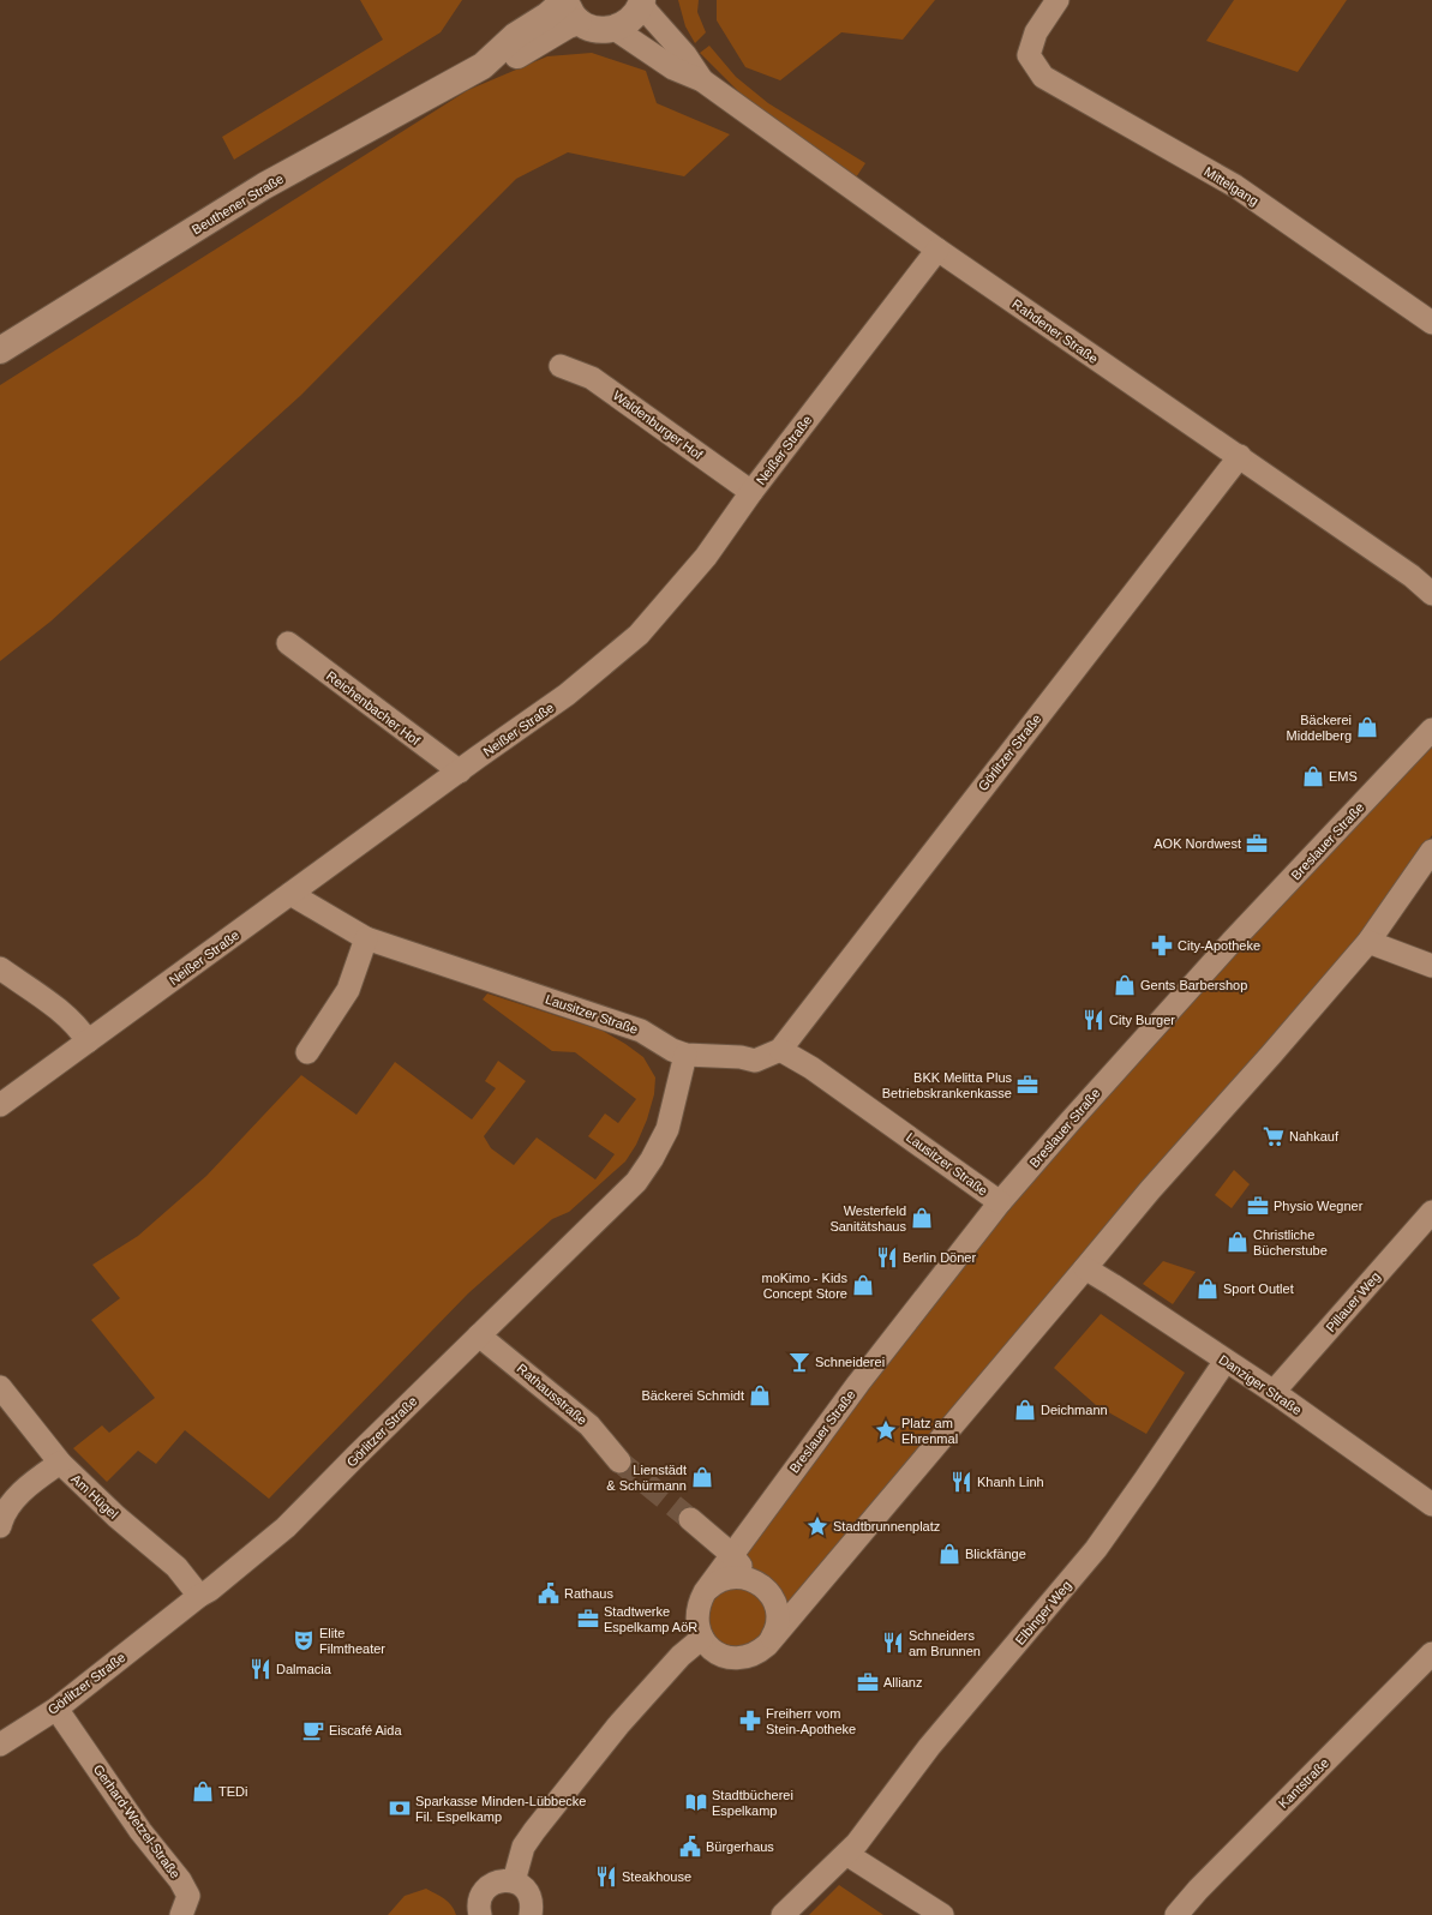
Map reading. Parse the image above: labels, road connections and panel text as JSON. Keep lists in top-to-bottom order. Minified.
{"streets":{"main road":["Beuthener Straße"],"street":["Mittelgang","Rahdener Straße","Waldenburger Hof","Neißer Straße","Reichenbacher Hof","Görlitzer Straße","Breslauer Straße","Lausitzer Straße","Pillauer Weg","Danziger Straße","Rathausstraße","Am Hügel","Elbinger Weg","Kantstraße","Gerhard-Wetzel-Straße"]},"crossings":[["Rahdener Straße","Neißer Straße"],["Rahdener Straße","Görlitzer Straße"],["Waldenburger Hof","Neißer Straße"],["Neißer Straße","Reichenbacher Hof"],["Neißer Straße","Lausitzer Straße"],["Görlitzer Straße","Lausitzer Straße"],["Görlitzer Straße","Rathausstraße"],["Görlitzer Straße","Am Hügel"],["Görlitzer Straße","Gerhard-Wetzel-Straße"],["Breslauer Straße","Lausitzer Straße"],["Pillauer Weg","Danziger Straße"],["Danziger Straße","Elbinger Weg"]],"places":{"shop":["Bäckerei Middelberg","EMS","Gents Barbershop","Westerfeld Sanitätshaus","Christliche Bücherstube","moKimo - Kids Concept Store","Sport Outlet","Bäckerei Schmidt","Deichmann","Lienstädt & Schürmann","Blickfänge","TEDi"],"office":["AOK Nordwest","BKK Melitta Plus Betriebskrankenkasse","Physio Wegner","Stadtwerke Espelkamp AöR","Allianz"],"pharmacy":["City-Apotheke","Freiherr vom Stein-Apotheke"],"restaurant":["City Burger","Berlin Döner","Khanh Linh","Schneiders am Brunnen","Dalmacia","Steakhouse"],"supermarket":["Nahkauf"],"bar":["Schneiderei"],"place":["Platz am Ehrenmal","Stadtbrunnenplatz"],"public building":["Rathaus","Bürgerhaus"],"theatre":["Elite Filmtheater"],"cafe":["Eiscafé Aida"],"library":["Stadtbücherei Espelkamp"],"bank":["Sparkasse Minden-Lübbecke Fil. Espelkamp"]}}
